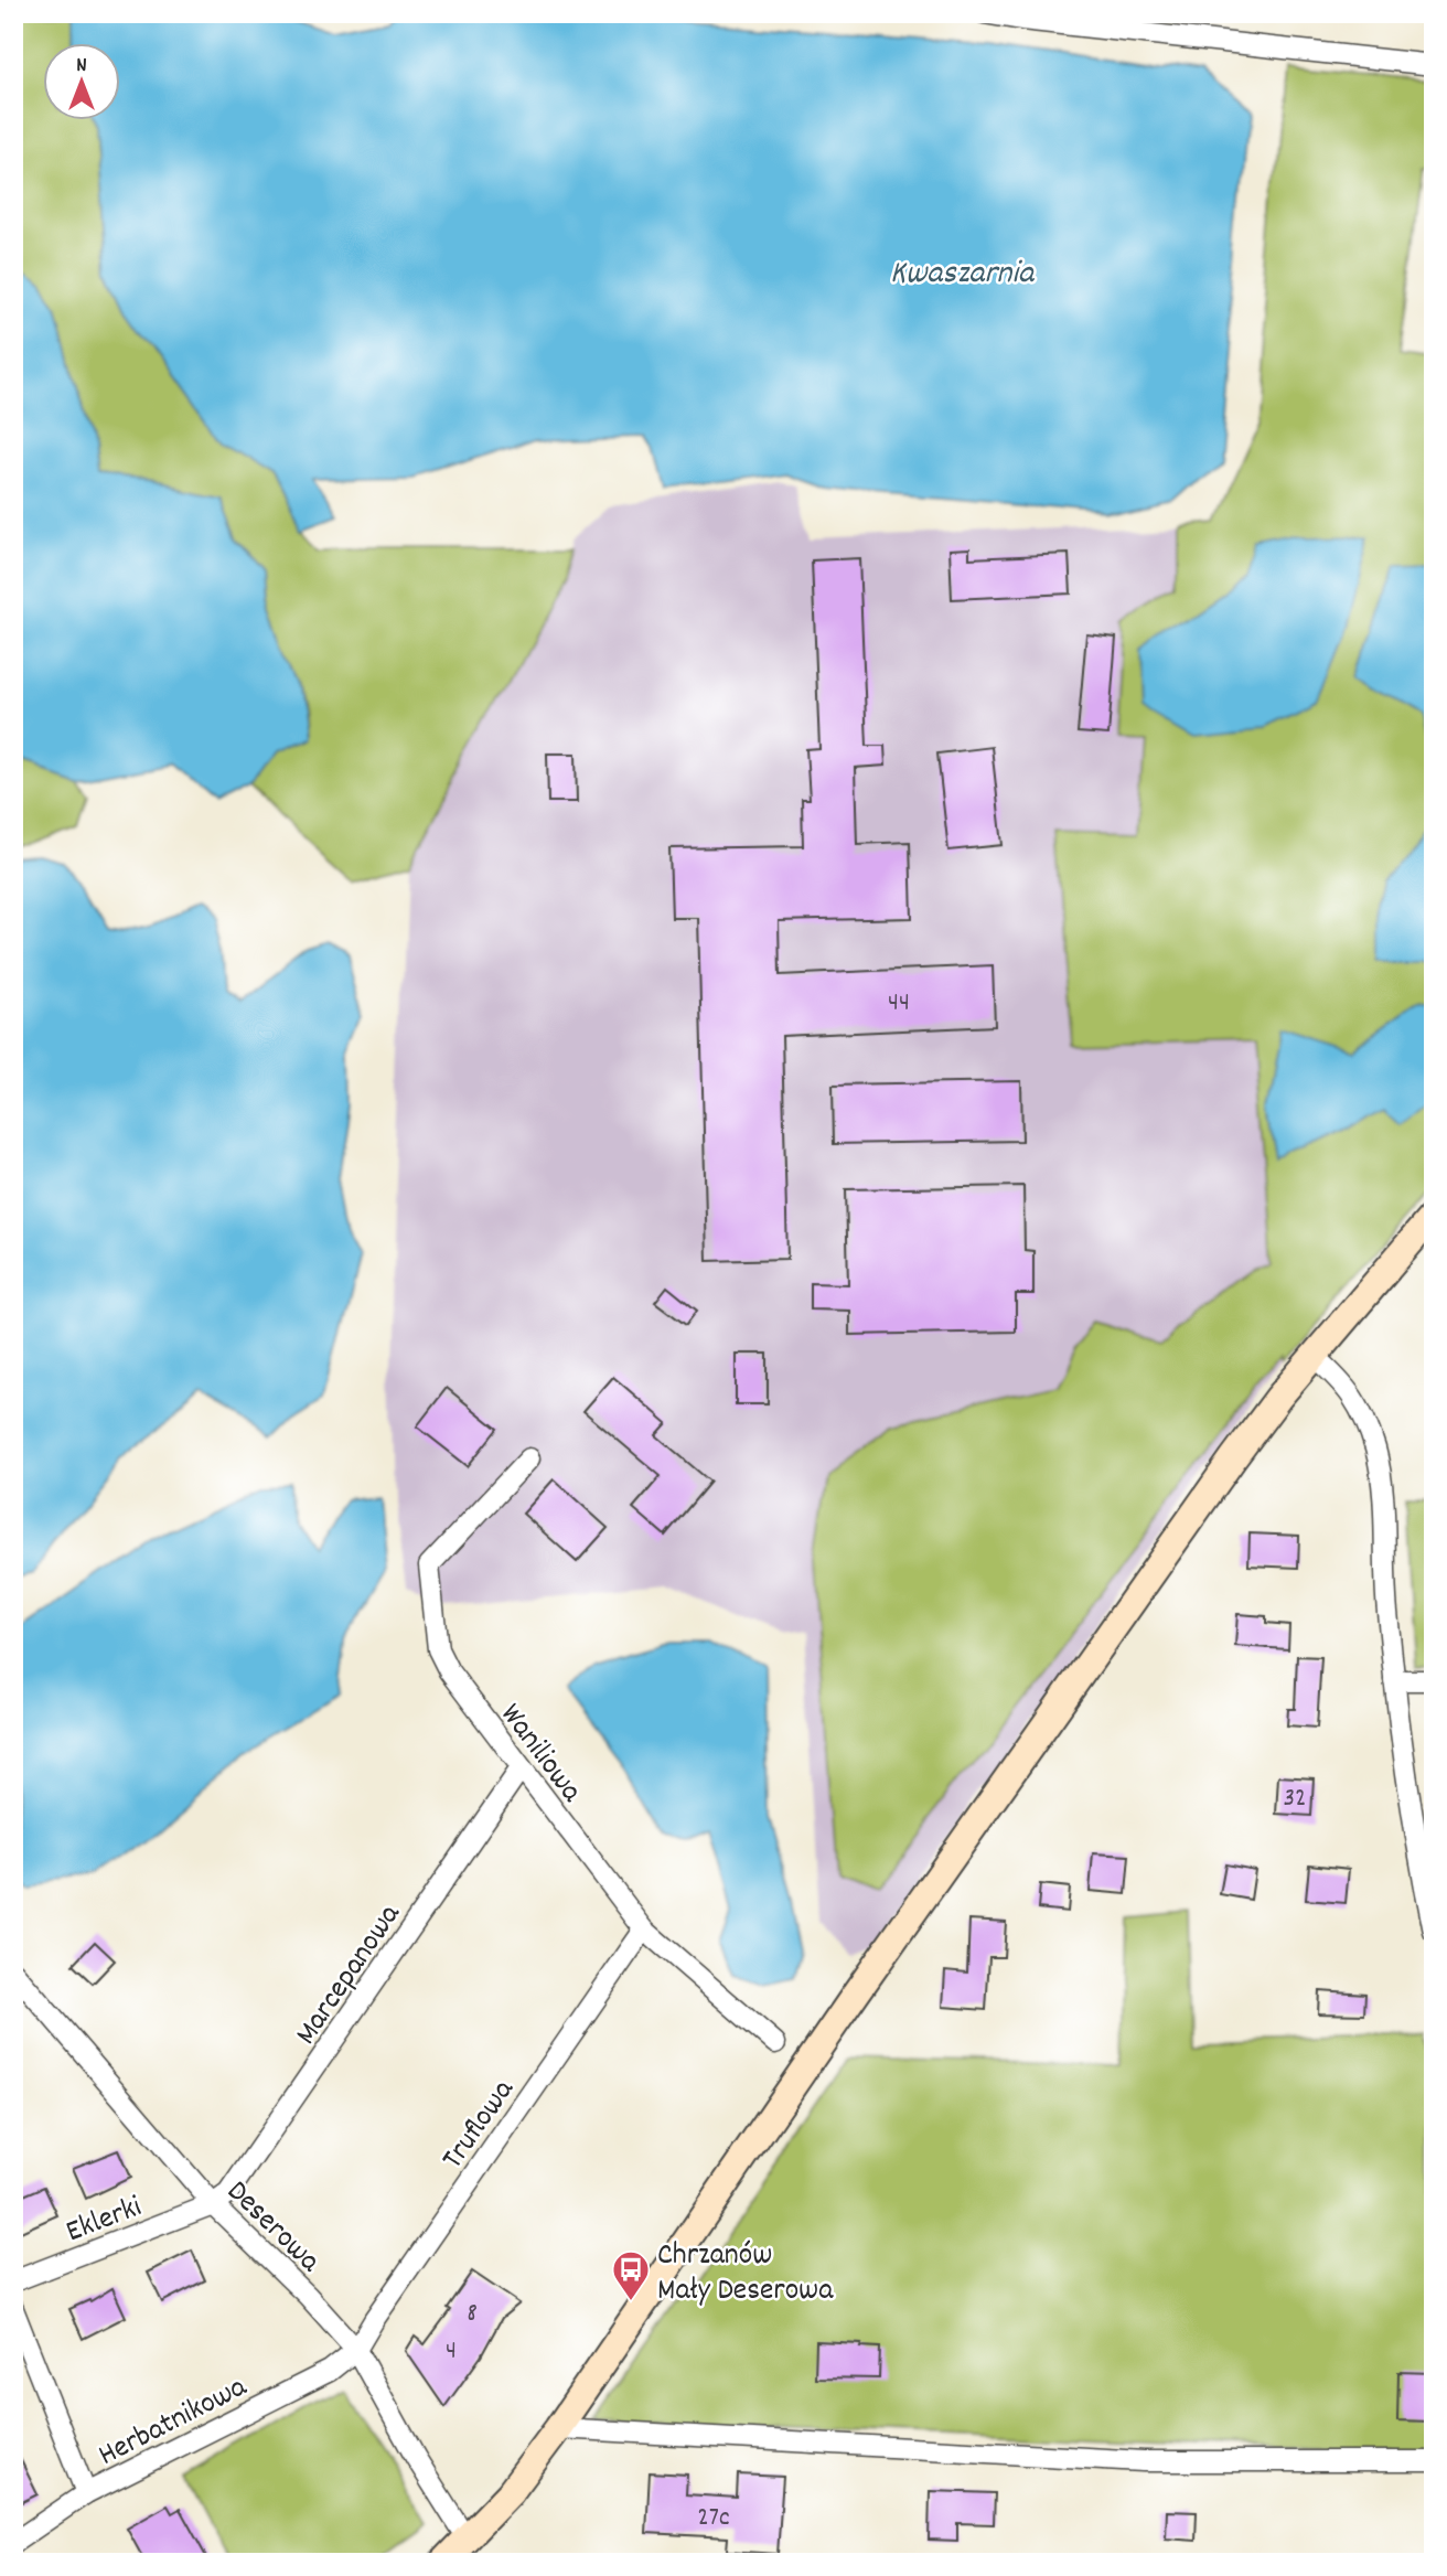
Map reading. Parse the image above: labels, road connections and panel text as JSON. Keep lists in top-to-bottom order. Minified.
{"streets":{"street":["Waniliowa","Marcepanowa","Truflowa","Eklerki","Deserowa","Herbatnikowa"]},"crossings":[["Waniliowa","Marcepanowa"],["Waniliowa","Truflowa"],["Marcepanowa","Eklerki"],["Marcepanowa","Deserowa"],["Truflowa","Deserowa"],["Truflowa","Herbatnikowa"],["Eklerki","Deserowa"],["Deserowa","Herbatnikowa"]],"water":["Kwaszarnia"],"places":{"bus stop":["Chrzanów Mały Deserowa"]},"house_numbers":["44","32","8","4","27c"],"north":"top"}
